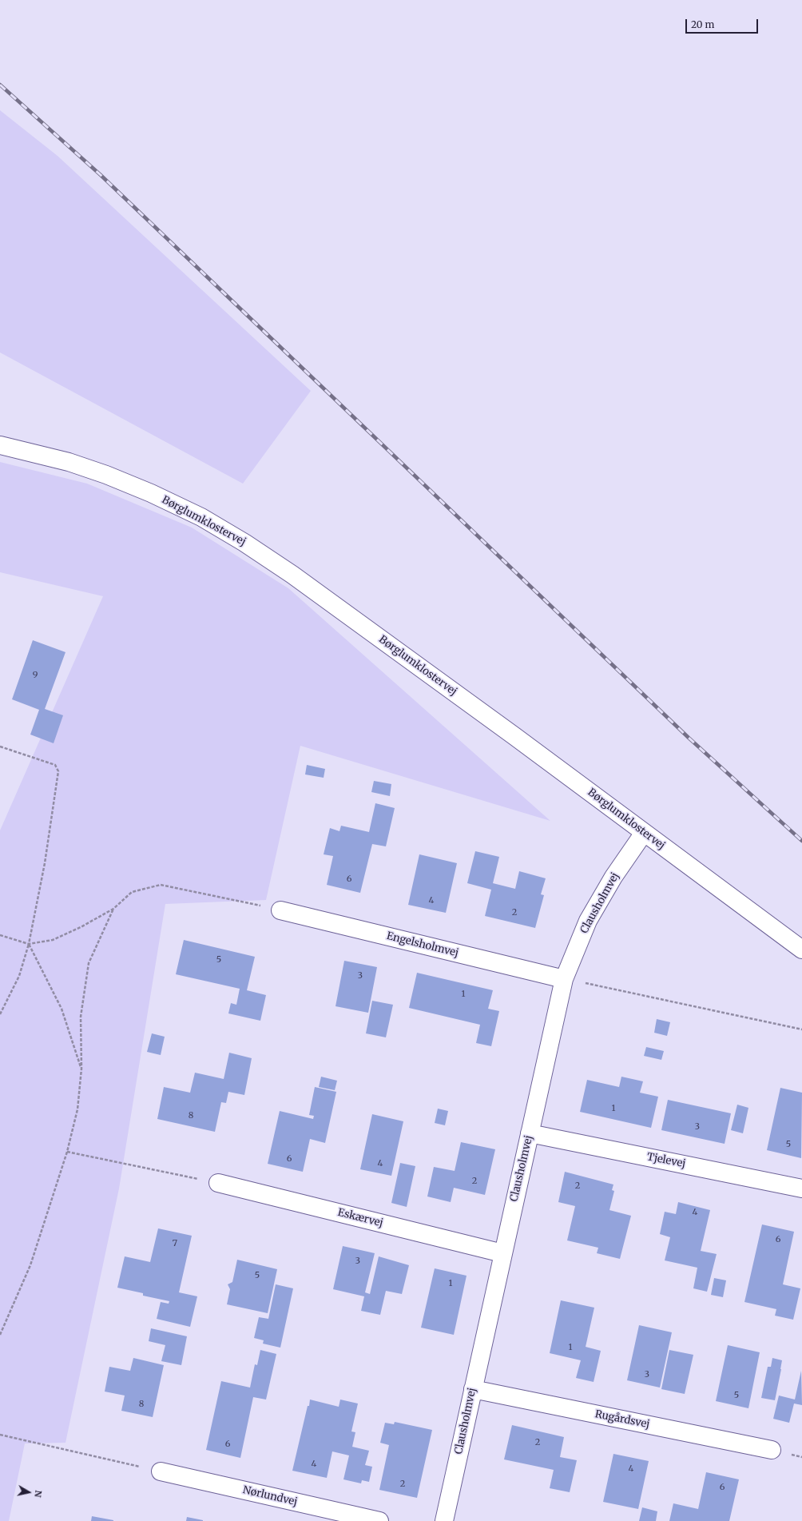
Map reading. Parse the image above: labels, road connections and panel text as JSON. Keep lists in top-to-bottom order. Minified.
{"streets":{"street":["Børglumklostervej","Clausholmvej","Engelsholmvej","Tjelevej","Eskærvej","Rugårdsvej","Nørlundvej"]},"crossings":[["Børglumklostervej","Clausholmvej"],["Clausholmvej","Engelsholmvej"],["Clausholmvej","Tjelevej"],["Clausholmvej","Eskærvej"],["Clausholmvej","Rugårdsvej"]],"house_numbers":["9","6","4","2","5","3","1","1","8","3","5","6","4","2","2","4","6","7","3","5","1","1","3","5","8","2","6","4","4","2","6"],"scale_bar":"20 m","north":"right"}
